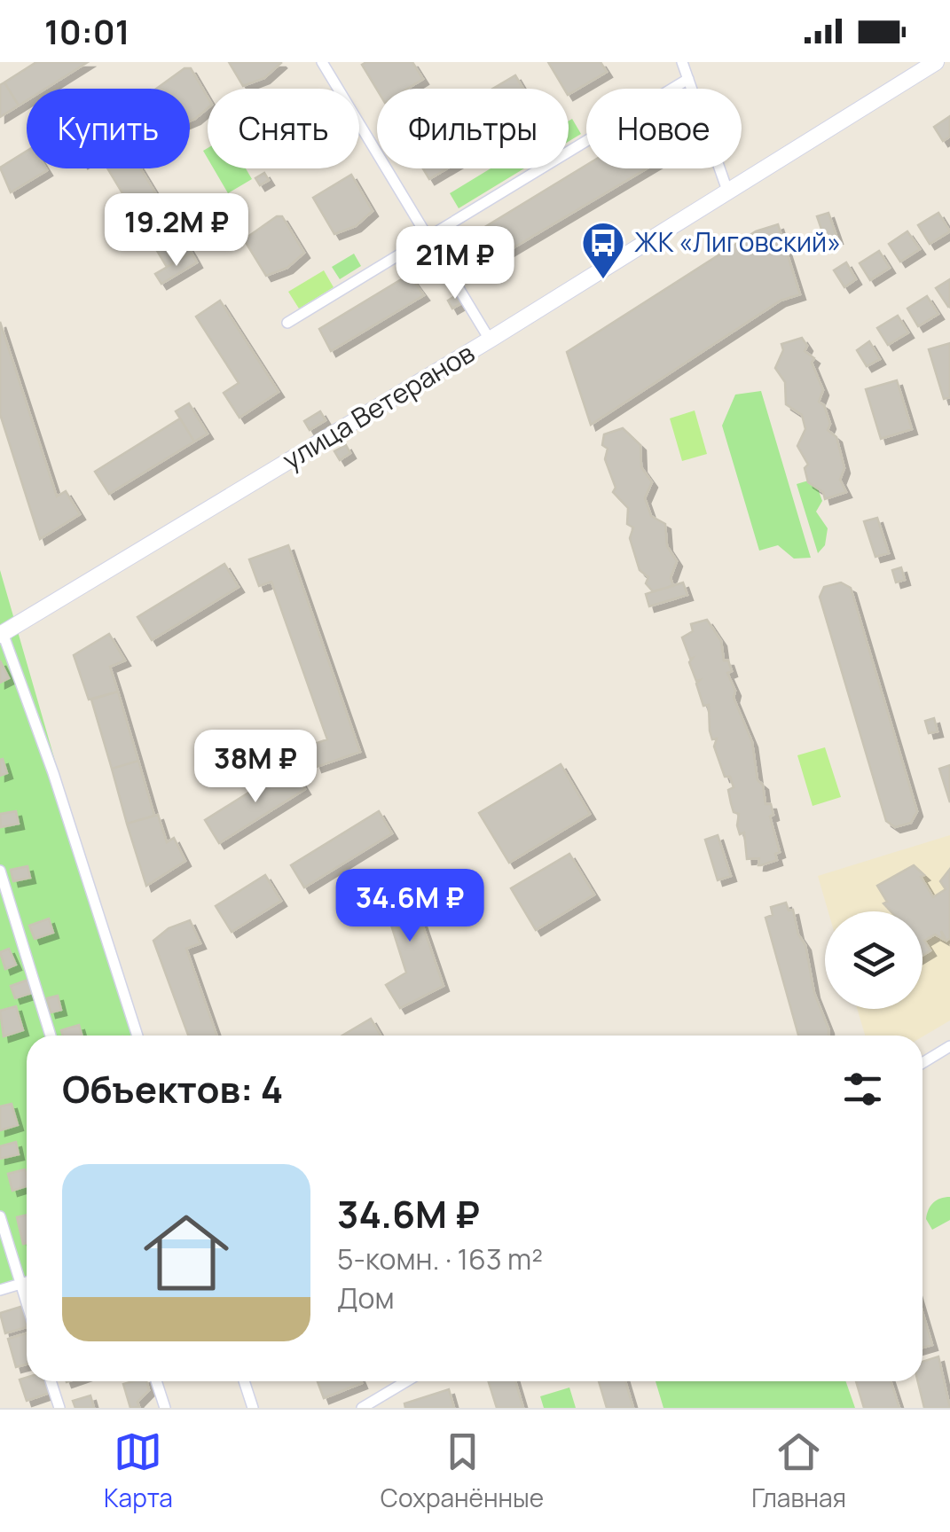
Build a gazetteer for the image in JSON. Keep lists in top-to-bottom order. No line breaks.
{"streets":{"street":["улица Ветеранов"]},"places":{"bus stop":["ЖК «Лиговский»"]},"page":{"status":"10:01","chip":["Купить","Снять","Фильтры","Новое"],"price":["19.2M ₽","21M ₽","38M ₽","34.6M ₽"],"heading":"Объектов: 4","list":[{"name":"34.6M ₽","note":"5-комн. · 163 m² · Дом"}],"tabs":["Карта","Сохранённые","Главная"]}}
